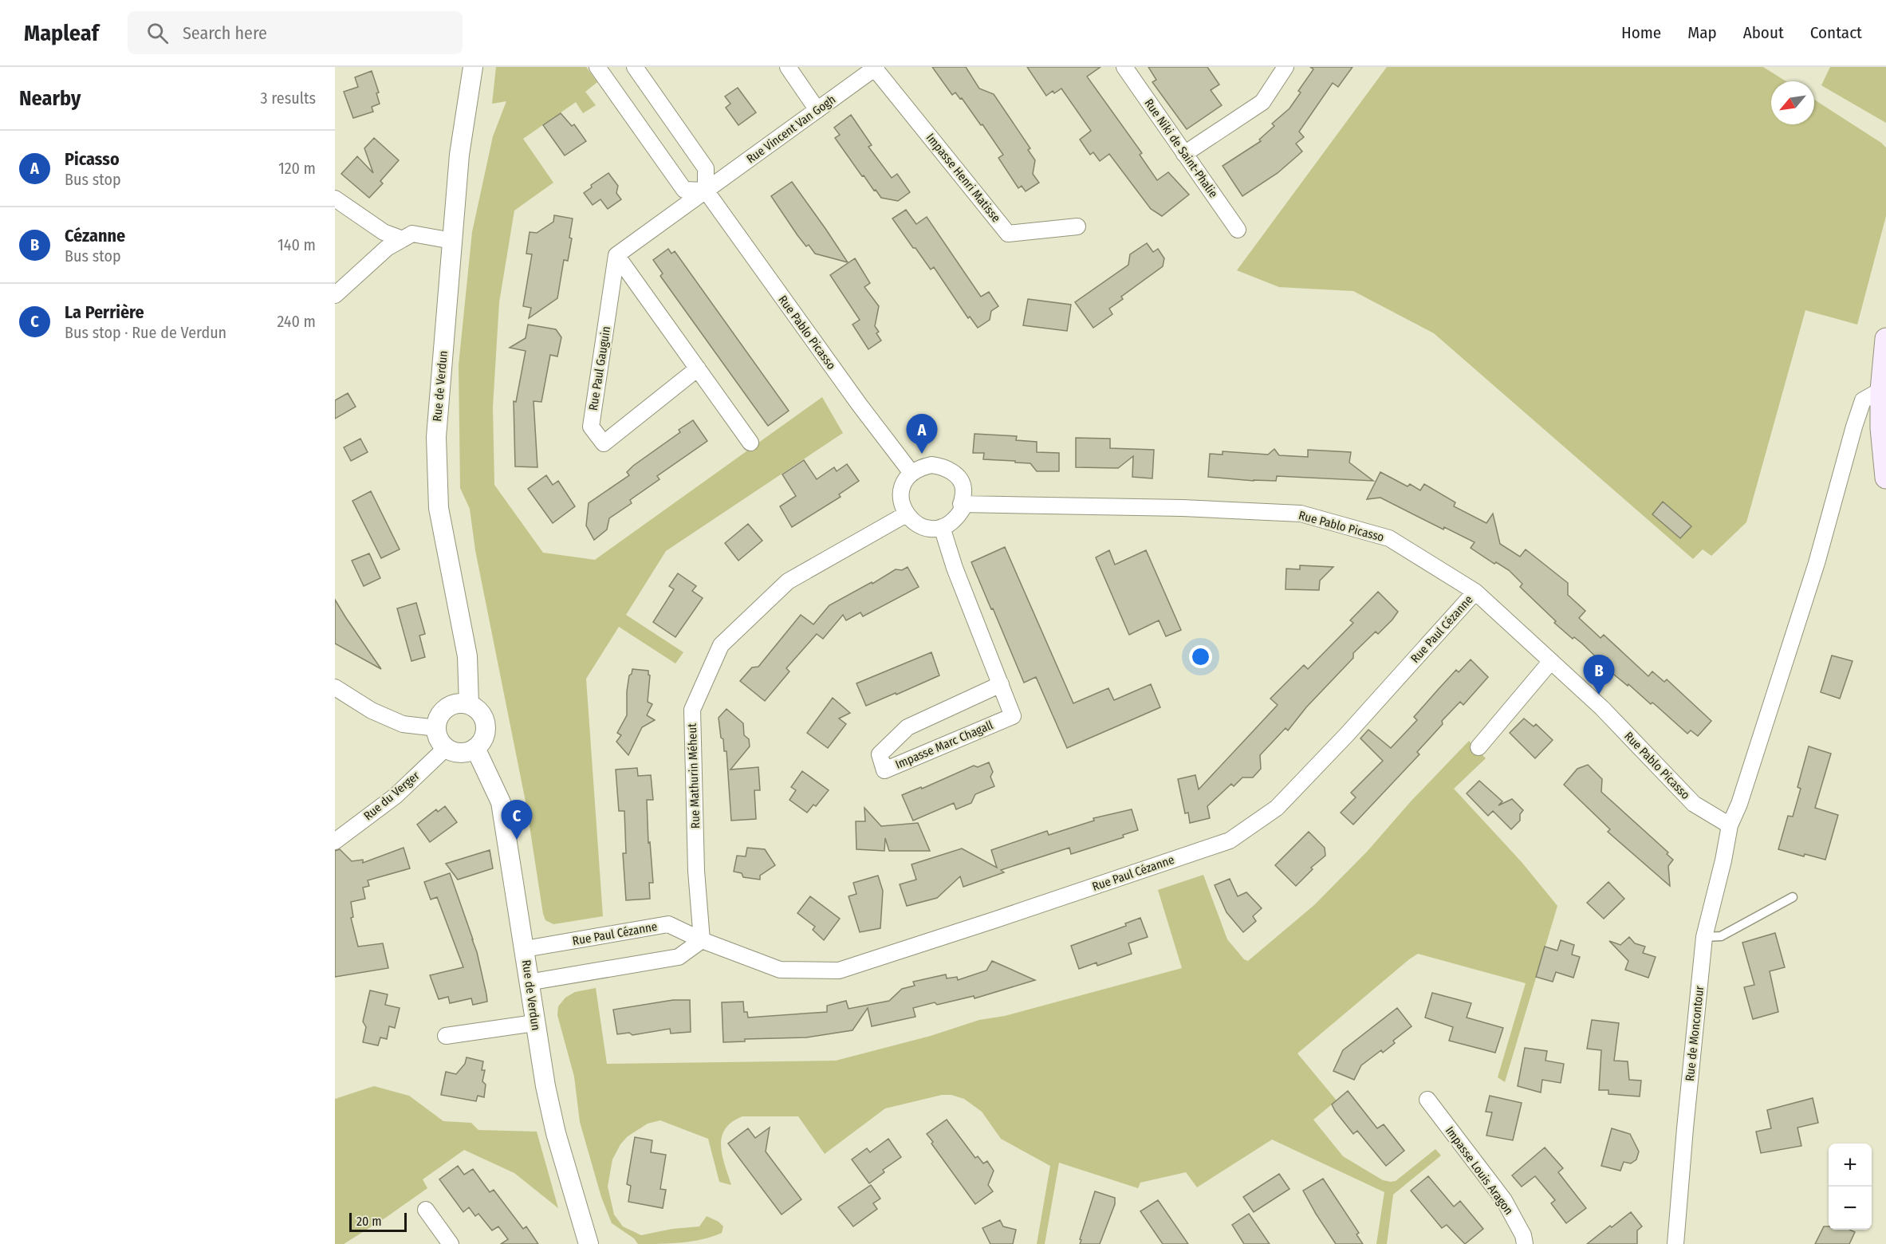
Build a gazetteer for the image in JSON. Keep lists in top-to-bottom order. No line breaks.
{"streets":{"street":["Rue Vincent Van Gogh","Rue Niki de Saint-Phalie","Impasse Henri Matisse","Rue Pablo Picasso","Rue Paul Gauguin","Rue de Verdun","Rue Paul Cézanne","Impasse Marc Chagall","Rue Mathurin Méheut","Rue du Verger","Rue de Moncontour","Impasse Louis Aragon"]},"crossings":[["Rue Vincent Van Gogh","Impasse Henri Matisse"],["Rue Vincent Van Gogh","Rue Pablo Picasso"],["Rue Pablo Picasso","Rue Paul Cézanne"],["Rue Pablo Picasso","Impasse Marc Chagall"],["Rue Pablo Picasso","Rue Mathurin Méheut"],["Rue Pablo Picasso","Rue de Moncontour"],["Rue de Verdun","Rue Paul Cézanne"],["Rue de Verdun","Rue du Verger"],["Rue Paul Cézanne","Rue Mathurin Méheut"],["Impasse Marc Chagall","Rue Mathurin Méheut"]],"scale_bar":"20 m","north":"bottom left","page":{"header":"Mapleaf","search":"Search here","nav":["Home","Map","About","Contact"],"heading":["Nearby","3 results"],"list":[{"mark":"A","name":"Picasso","note":"Bus stop","value":"120 m"},{"mark":"B","name":"Cézanne","note":"Bus stop","value":"140 m"},{"mark":"C","name":"La Perrière","note":"Bus stop · Rue de Verdun","value":"240 m"}],"pins":["A","B","C"],"map_buttons":["+","−"],"scale":"20 m"}}
